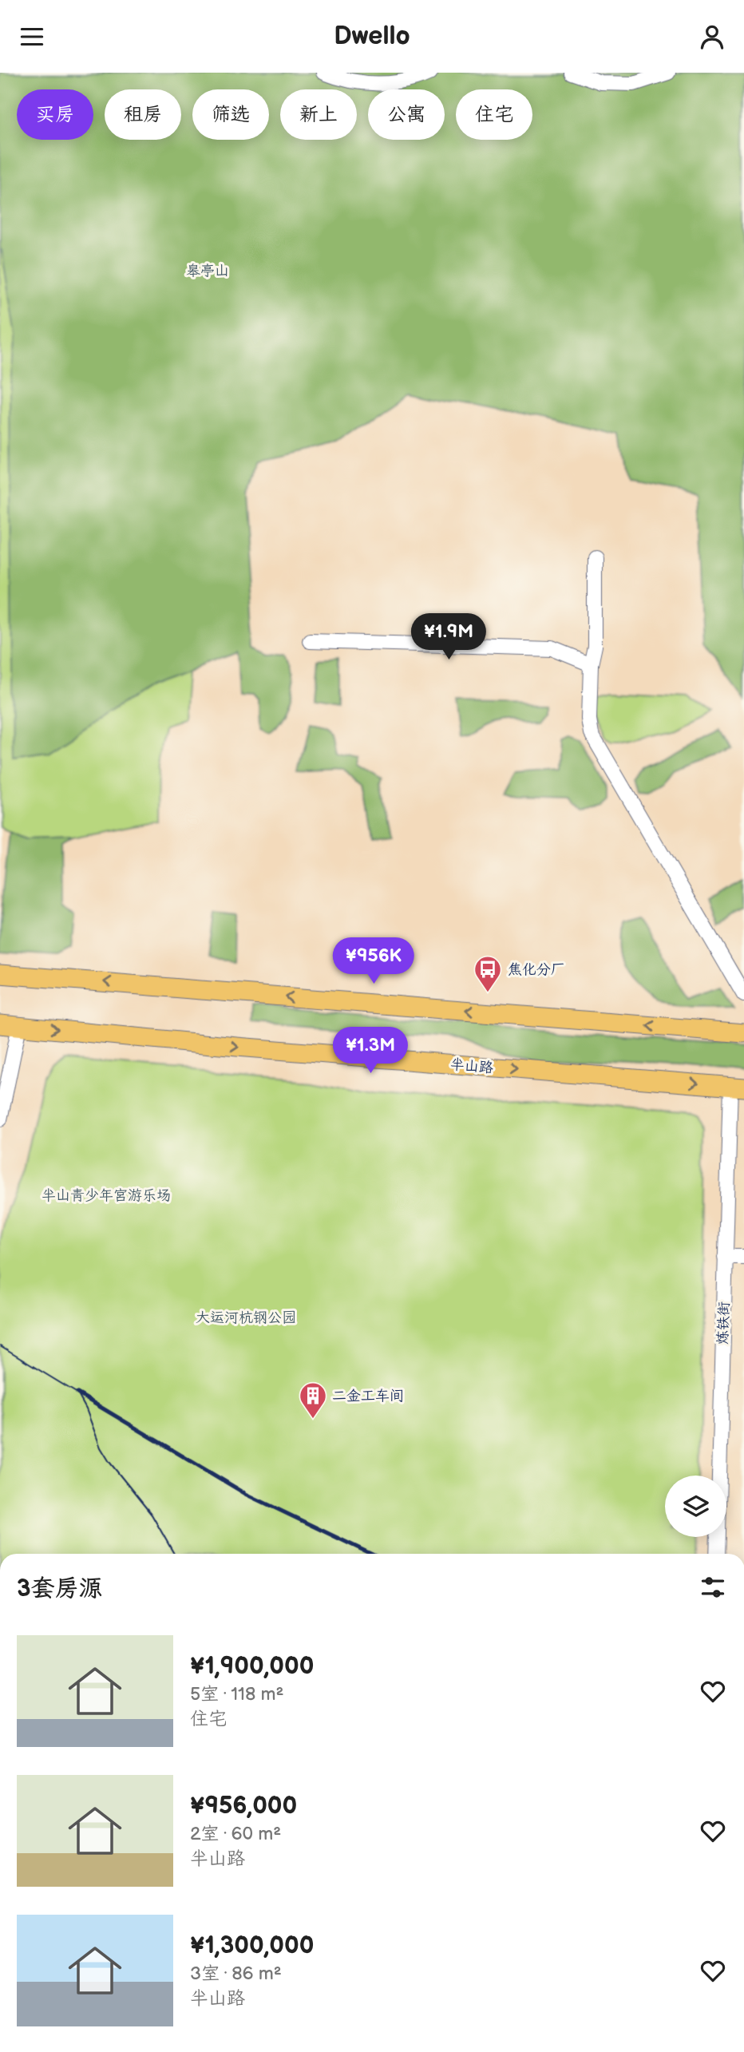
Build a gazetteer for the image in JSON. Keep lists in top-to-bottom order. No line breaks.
{"streets":{"main road":["半山路"],"street":["炼铁街"]},"crossings":[["半山路","炼铁街"]],"parks":["皋亭山","半山青少年宫游乐场","大运河杭钢公园"],"places":{"bus stop":["焦化分厂"],"building":["二金工车间"]},"page":{"header":"Dwello","chip":["买房","租房","筛选","新上","公寓","住宅"],"price":["¥1.9M","¥956K","¥1.3M"],"heading":"3套房源","list":[{"name":"¥1,900,000","note":"5室 · 118 m² · 住宅"},{"name":"¥956,000","note":"2室 · 60 m² · 半山路"},{"name":"¥1,300,000","note":"3室 · 86 m² · 半山路"}]}}
